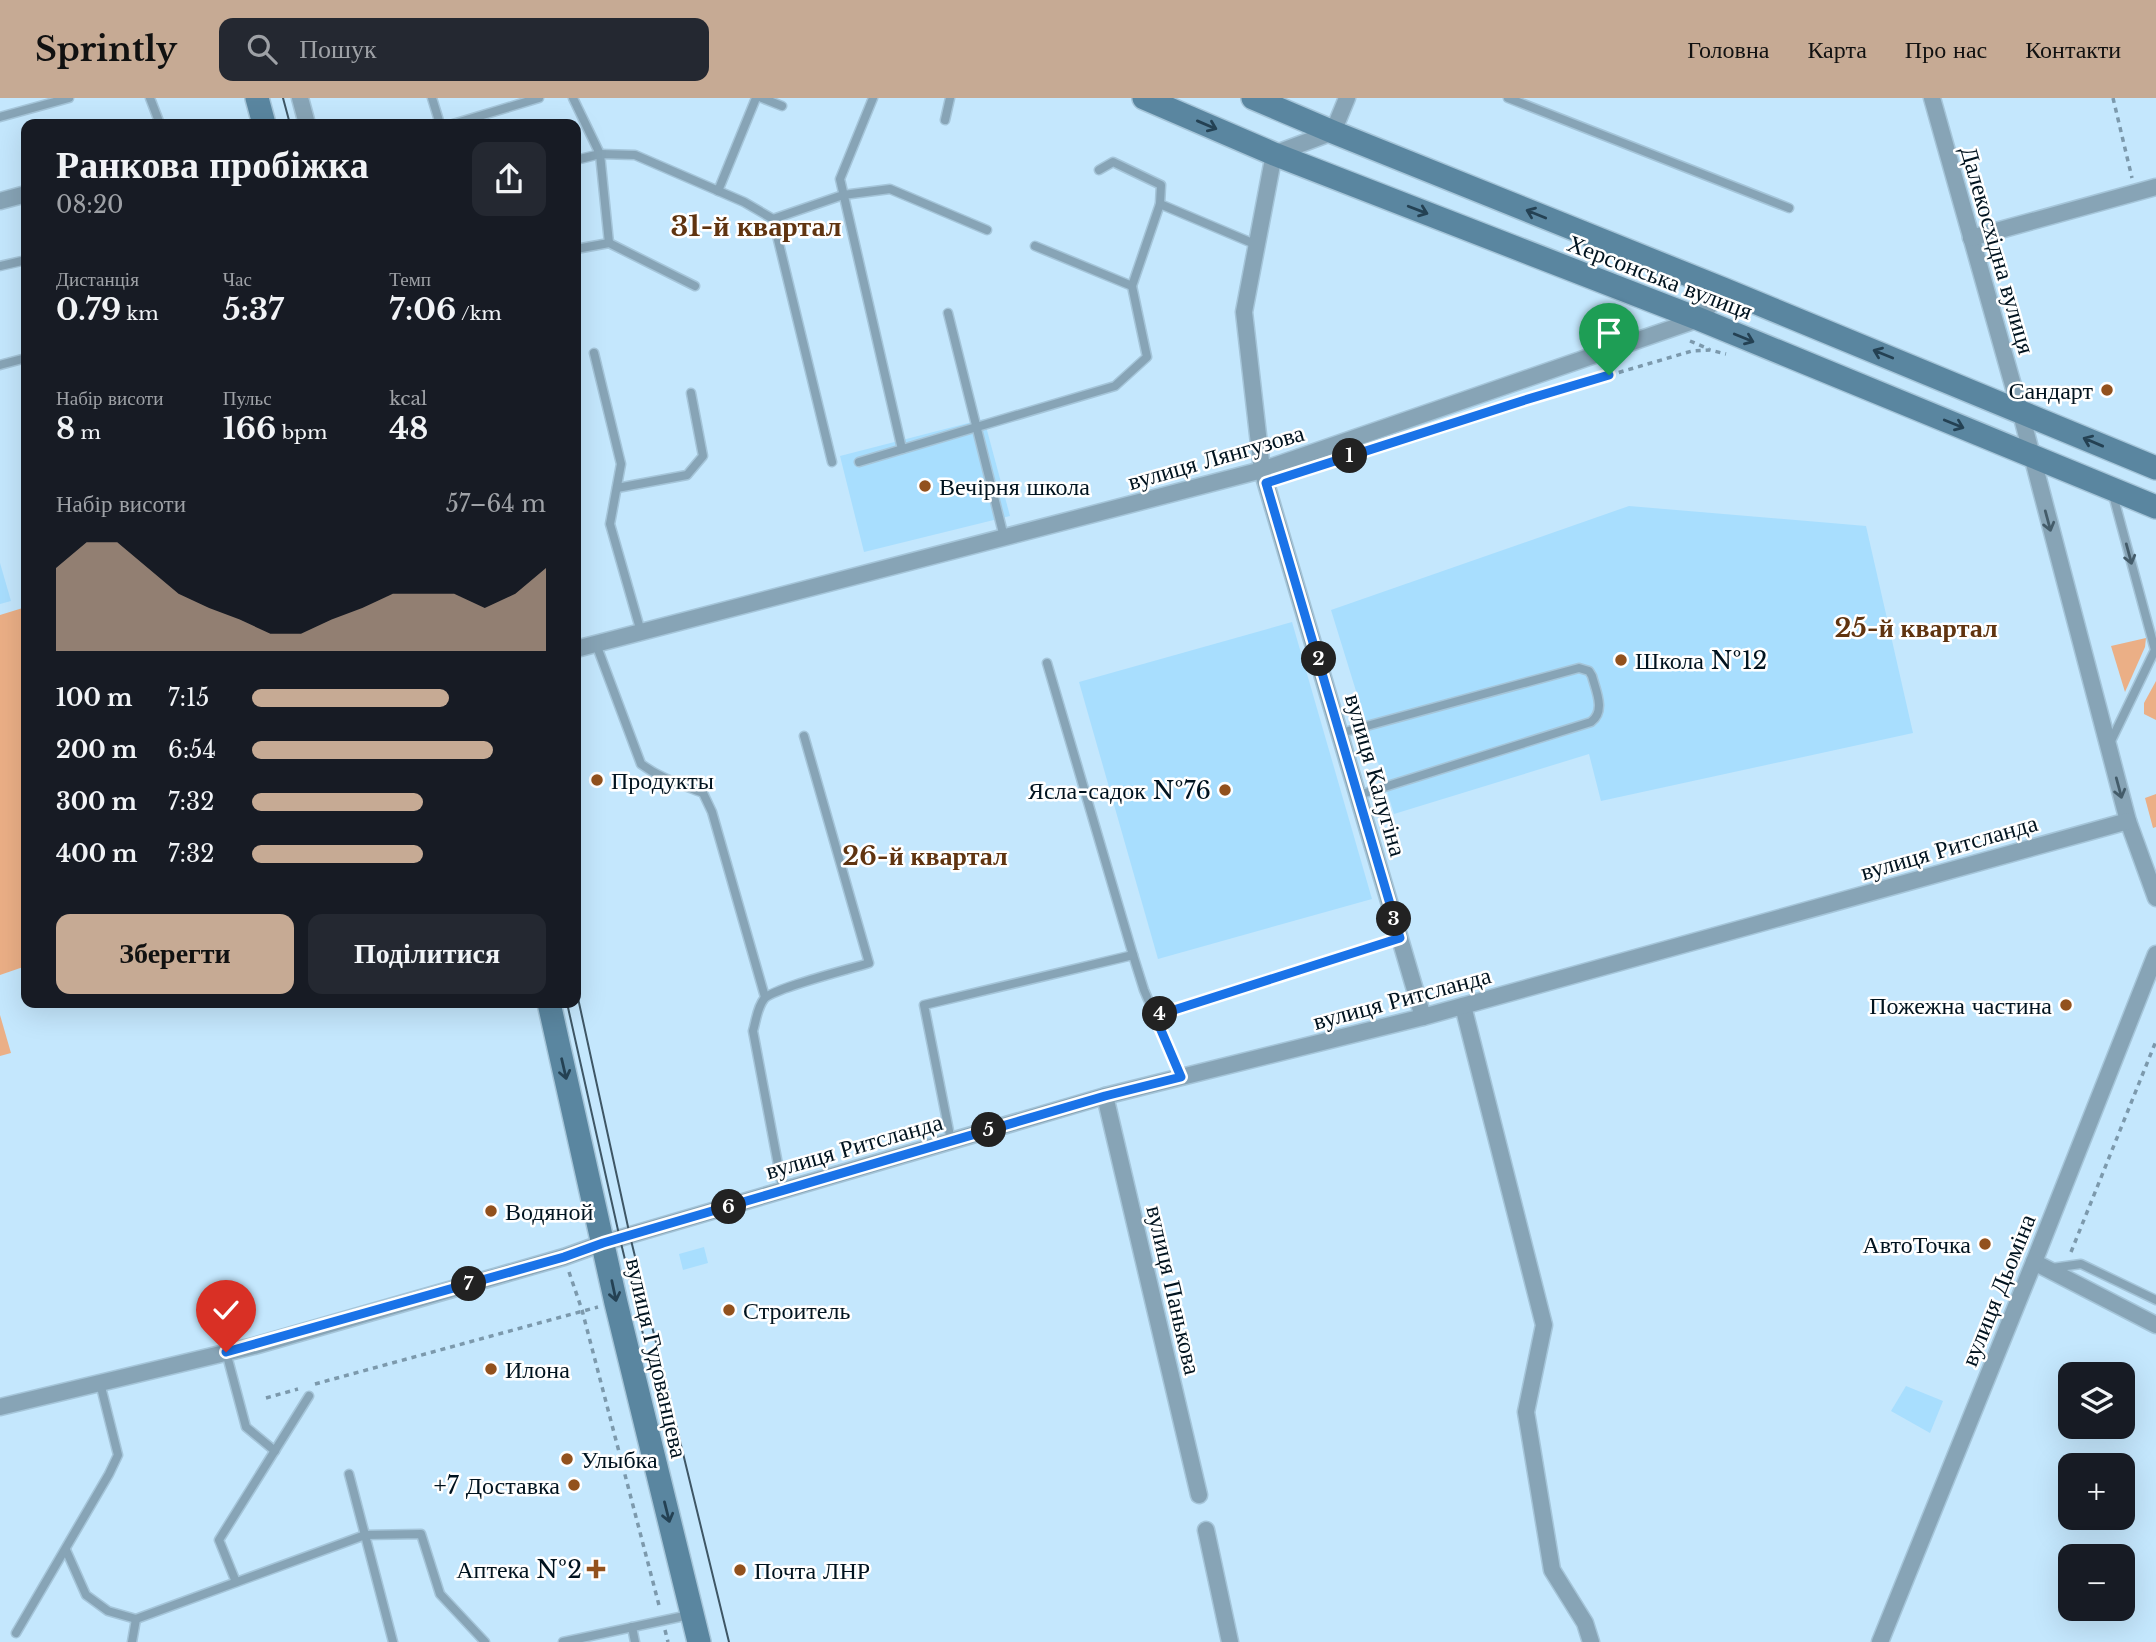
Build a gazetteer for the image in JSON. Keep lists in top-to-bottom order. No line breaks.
{"streets":{"street":["Далекосхідна вулиця","Херсонська вулиця","вулиця Лянгузова","вулиця Калугіна","вулиця Ритсланда","вулиця Панькова","вулиця Дьоміна","вулиця Гудованцева"]},"crossings":[["Далекосхідна вулиця","Херсонська вулиця"],["Далекосхідна вулиця","вулиця Ритсланда"],["Херсонська вулиця","вулиця Лянгузова"],["Херсонська вулиця","вулиця Калугіна"],["вулиця Лянгузова","вулиця Калугіна"],["вулиця Калугіна","вулиця Ритсланда"],["вулиця Ритсланда","вулиця Панькова"],["вулиця Ритсланда","вулиця Гудованцева"]],"one_way":["Далекосхідна вулиця","вулиця Гудованцева"],"districts":["31-й квартал","25-й квартал","26-й квартал"],"places":{"other":["Сандарт","Вечірня школа","Школа №12","Продукты","Ясла-садок №76","Пожежна частина","Водяной","АвтоТочка","Строитель","Илона","Улыбка","+7 Доставка","Почта ЛНР"],"health":["Аптека №2"]},"page":{"header":"Sprintly","search":"Пошук","nav":["Головна","Карта","Про нас","Контакти"],"heading":["Ранкова пробіжка","08:20"],"stats":[["Дистанція","0.79 km"],["Час","5:37"],["Темп","7:06 /km"],["Набір висоти","8 m"],["Пульс","166 bpm"],["kcal","48"]],"pins":["1","2","3","4","5","6","7"],"chart":["Набір висоти","57–64 m"],"list":[{"name":"100 m","note":"7:15"},{"name":"200 m","note":"6:54"},{"name":"300 m","note":"7:32"},{"name":"400 m","note":"7:32"}],"buttons":["Зберегти","Поділитися"],"map_buttons":["+","−"]}}
